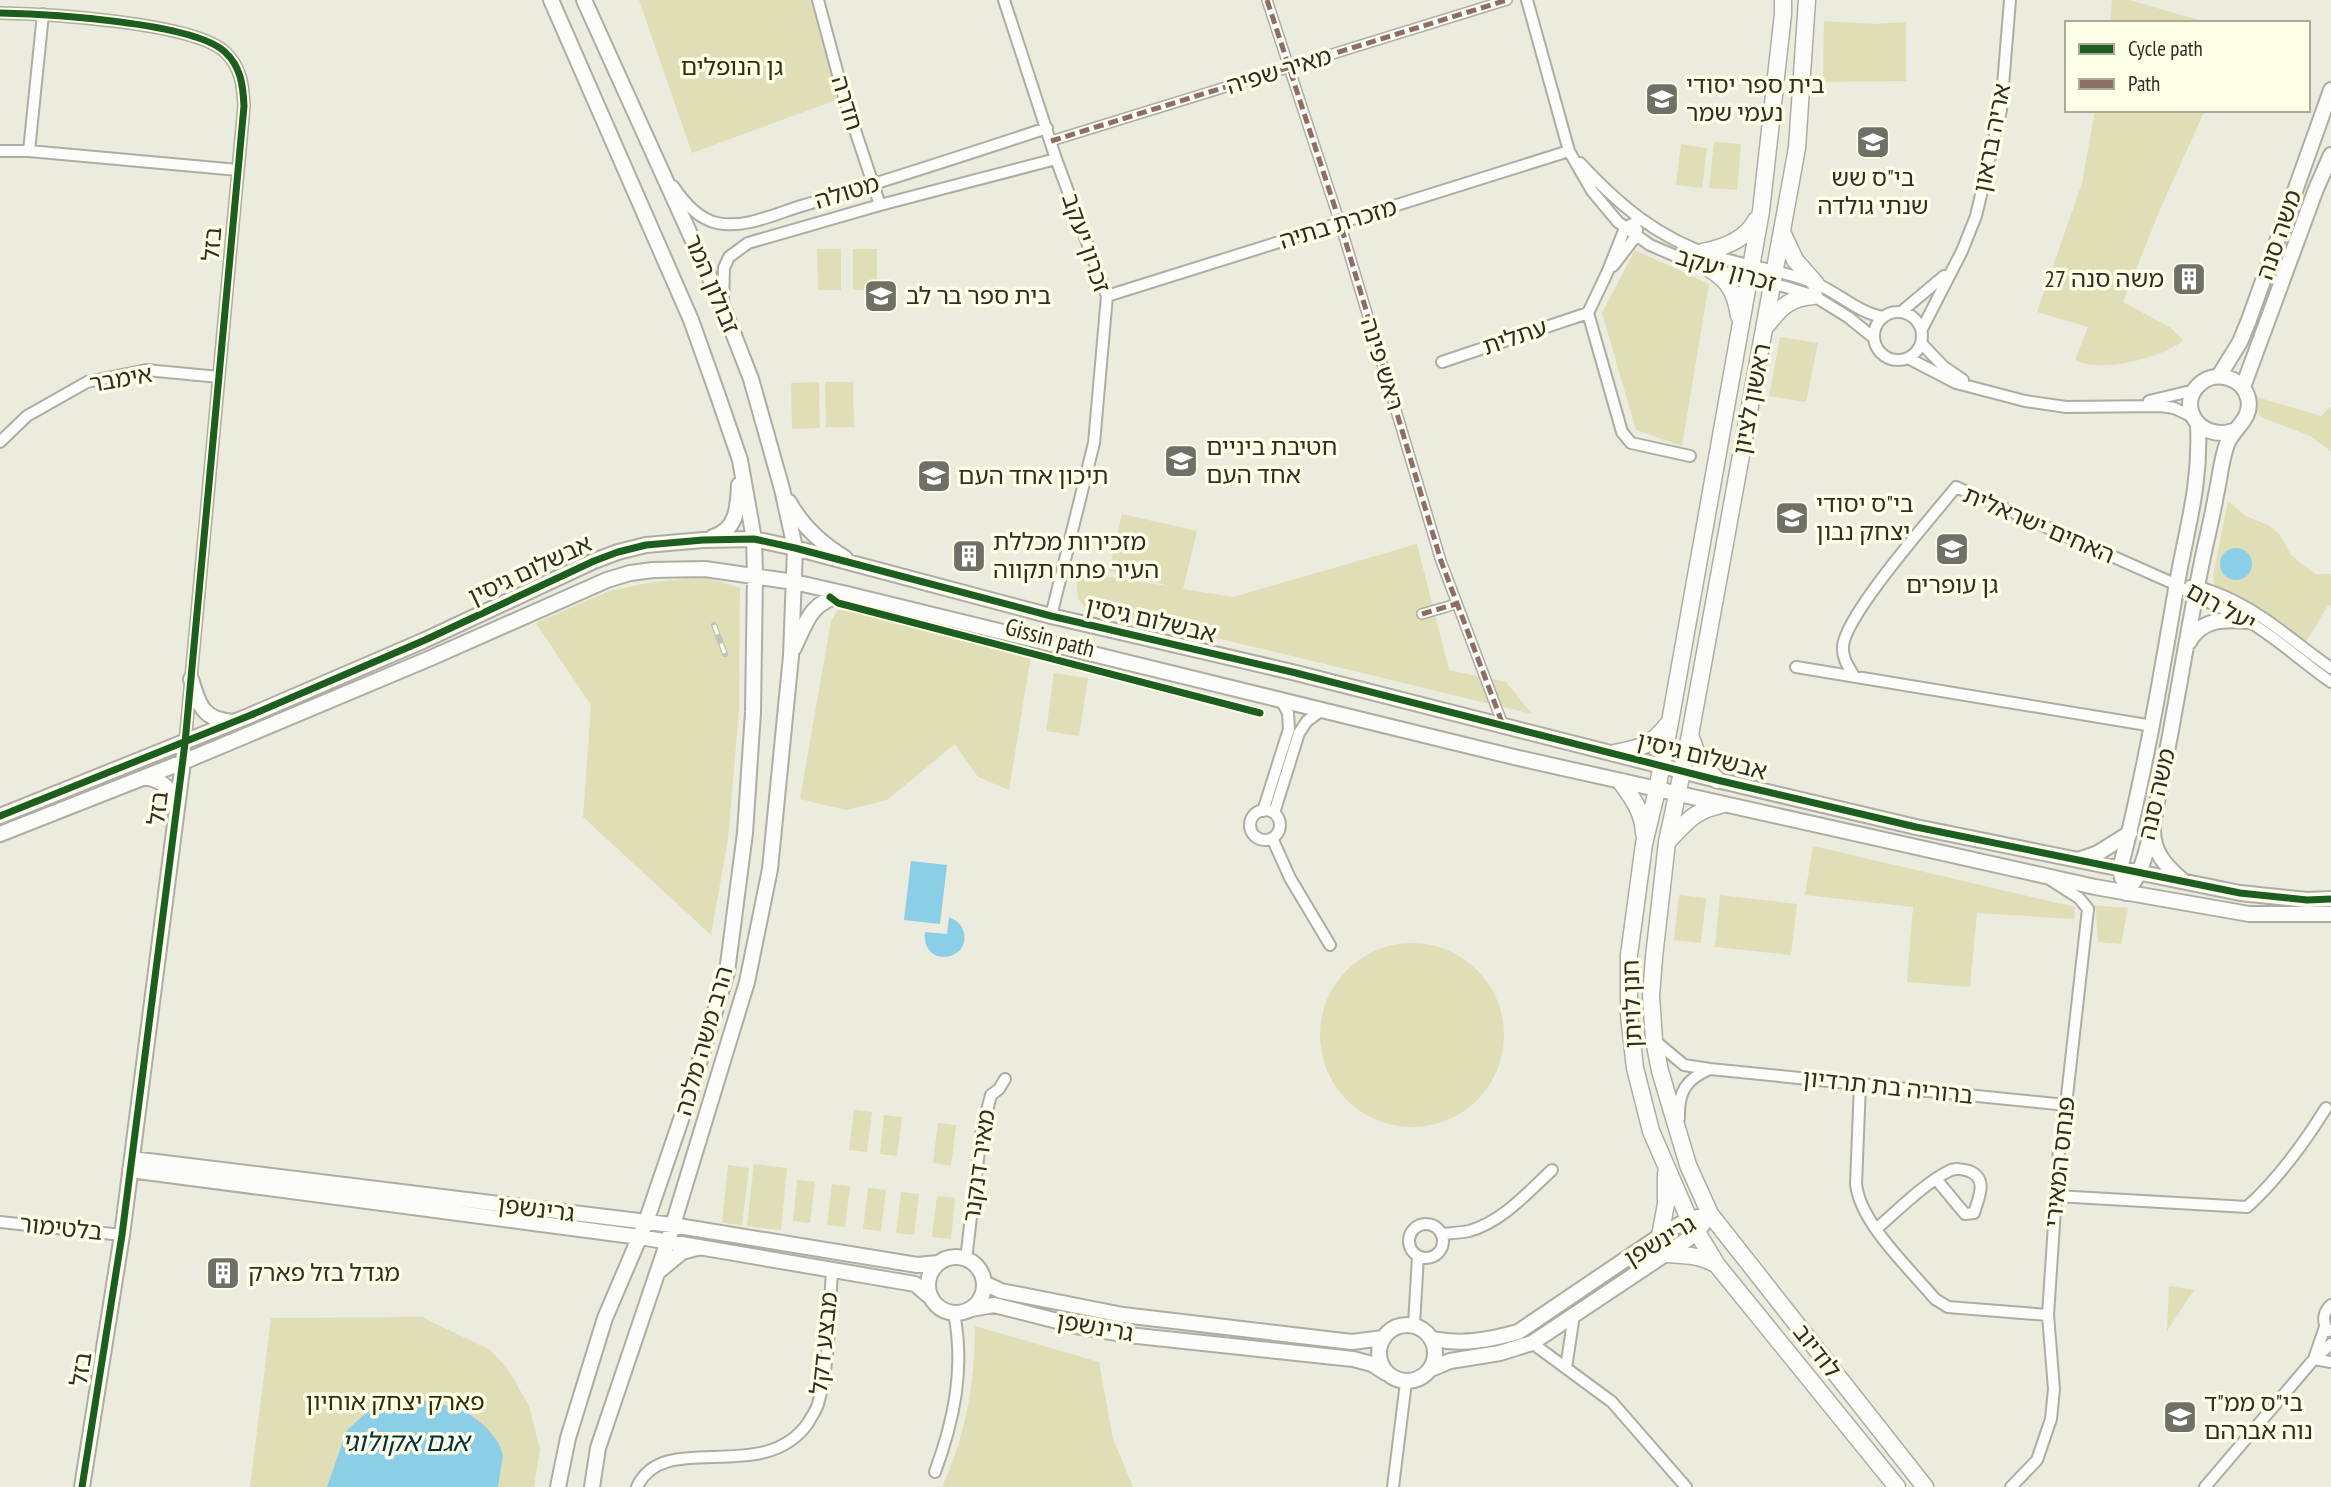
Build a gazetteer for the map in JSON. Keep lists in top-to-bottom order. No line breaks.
{"streets":{"main road":["ראשון לציון","חנן לויתן","לודיוב"],"street":["מאיר שפיה","חדרה","אריה בראון","מטולה","מזכרת בתיה","משה סנה","זכרון יעקב","בזל","זבולון המר","עתלית","ראש פינה","אימבר","האחים ישראלית","אבשלום גיסין","יעל רום","הרב משה מלכה","ברוריה בת תרדיון","פנחס המאירי","מאיר דנקנר","גרינשפן","בלטימור","מבצע דקל"],"cycle path":["Gissin path"]},"crossings":[["מאיר שפיה","זכרון יעקב"],["מאיר שפיה","ראש פינה"],["חדרה","מטולה"],["אריה בראון","זכרון יעקב"],["מטולה","זכרון יעקב"],["מטולה","זבולון המר"],["מזכרת בתיה","זכרון יעקב"],["מזכרת בתיה","ראש פינה"],["משה סנה","האחים ישראלית"],["משה סנה","אבשלום גיסין"],["משה סנה","יעל רום"],["זכרון יעקב","ראשון לציון"],["זכרון יעקב","אבשלום גיסין"],["בזל","אימבר"],["בזל","אבשלום גיסין"],["בזל","גרינשפן"],["בזל","בלטימור"],["זבולון המר","אבשלום גיסין"],["זבולון המר","הרב משה מלכה"],["ראש פינה","אבשלום גיסין"],["ראשון לציון","אבשלום גיסין"],["ראשון לציון","חנן לויתן"],["האחים ישראלית","יעל רום"],["אבשלום גיסין","חנן לויתן"],["אבשלום גיסין","הרב משה מלכה"],["אבשלום גיסין","פנחס המאירי"],["חנן לויתן","ברוריה בת תרדיון"],["חנן לויתן","גרינשפן"],["חנן לויתן","לודיוב"],["הרב משה מלכה","גרינשפן"],["ברוריה בת תרדיון","פנחס המאירי"],["מאיר דנקנר","גרינשפן"],["גרינשפן","לודיוב"]],"water":["אגם אקולוגי"],"parks":["גן הנופלים","פארק יצחק אוחיון"],"places":{"school or university":["בית ספר יסודי נעמי שמר","בי\"ס שש שנתי גולדה","בית ספר בר לב","חטיבת ביניים אחד העם","תיכון אחד העם","בי\"ס יסודי יצחק נבון","גן עופרים","בי\"ס ממ\"ד נוה אברהם"],"building":["משה סנה 27","מזכירות מכללת העיר פתח תקווה","מגדל בזל פארק"]},"legend":["Cycle path","Path"]}
